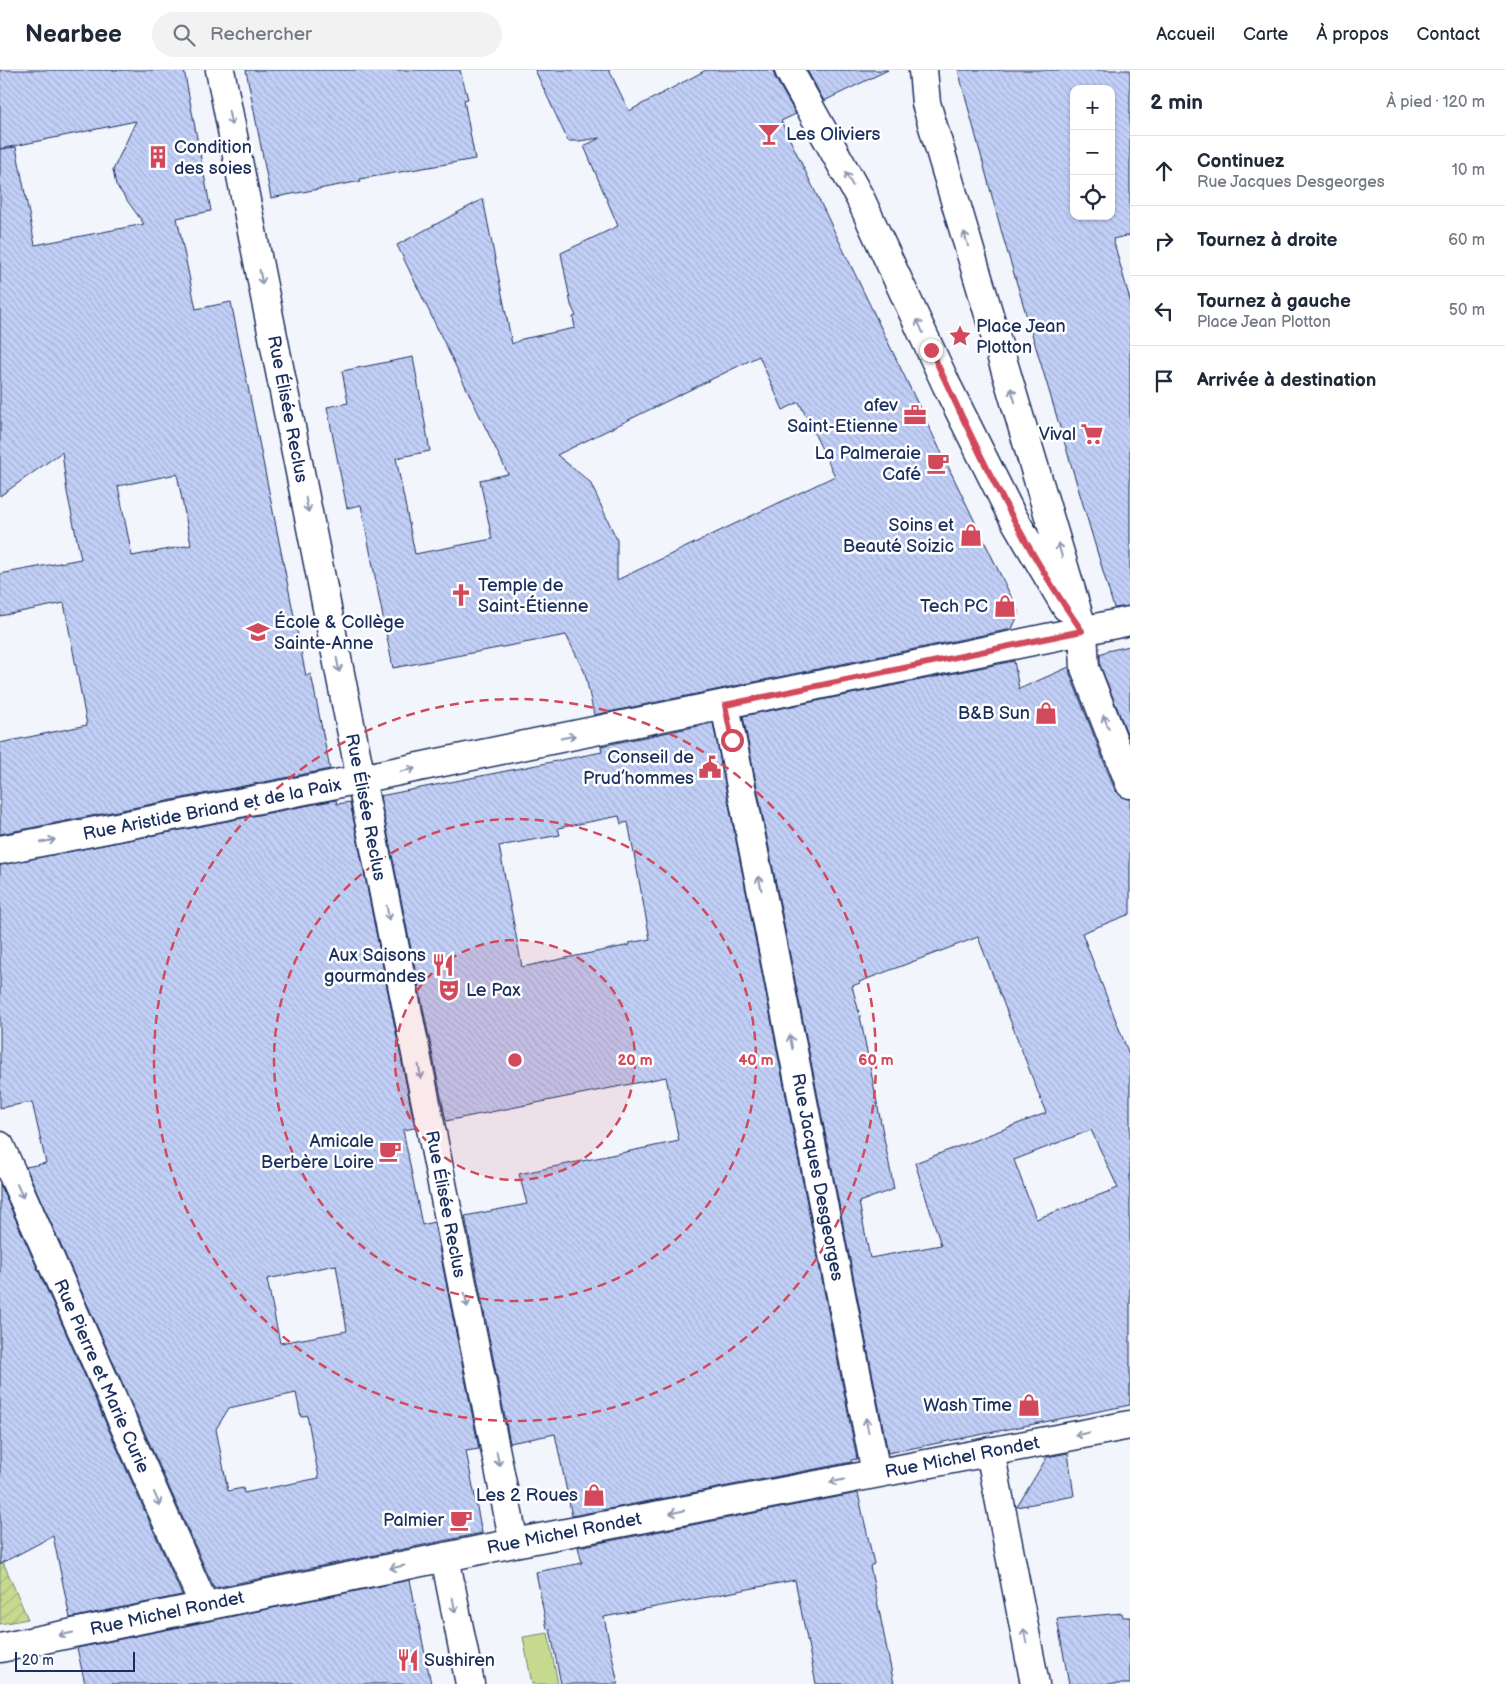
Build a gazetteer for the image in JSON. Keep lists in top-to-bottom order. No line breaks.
{"streets":{"street":["Rue Élisée Reclus","Rue Aristide Briand et de la Paix","Rue Jacques Desgeorges","Rue Pierre et Marie Curie","Rue Michel Rondet"]},"crossings":[["Rue Élisée Reclus","Rue Aristide Briand et de la Paix"],["Rue Élisée Reclus","Rue Michel Rondet"],["Rue Aristide Briand et de la Paix","Rue Jacques Desgeorges"],["Rue Jacques Desgeorges","Rue Michel Rondet"],["Rue Pierre et Marie Curie","Rue Michel Rondet"]],"one_way":["Rue Élisée Reclus","Rue Aristide Briand et de la Paix","Rue Jacques Desgeorges","Rue Pierre et Marie Curie","Rue Michel Rondet"],"places":{"bar":["Les Oliviers"],"building":["Condition des soies"],"place":["Place Jean Plotton"],"office":["afev Saint-Etienne"],"supermarket":["Vival"],"cafe":["La Palmeraie Café","Amicale Berbère Loire","Palmier"],"shop":["Soins et Beauté Soizic","Tech PC","B&B Sun","Wash Time","Les 2 Roues"],"church":["Temple de Saint-Étienne"],"school or university":["École & Collège Sainte-Anne"],"public building":["Conseil de Prud’hommes"],"restaurant":["Aux Saisons gourmandes","Sushiren"],"theatre":["Le Pax"]},"scale_bar":"20 m","page":{"header":"Nearbee","search":"Rechercher","nav":["Accueil","Carte","À propos","Contact"],"heading":["2 min","À pied · 120 m"],"map_buttons":["+","−"],"list":[["Continuez","Rue Jacques Desgeorges","10 m"],["Tournez à droite","60 m"],["Tournez à gauche","Place Jean Plotton","50 m"],"Arrivée à destination"],"scale":"20 m"},"rings":["20 m","40 m","60 m"]}
